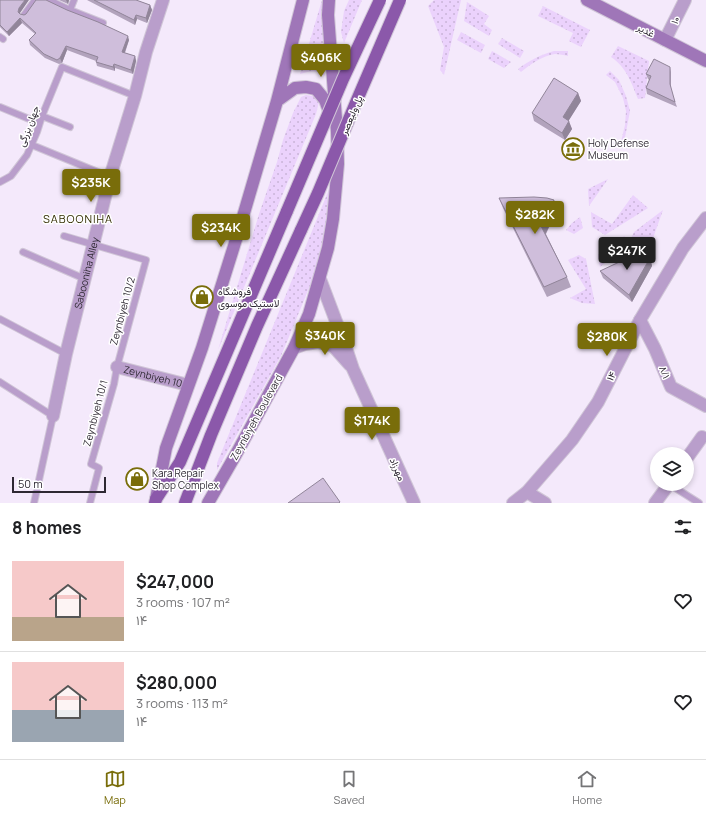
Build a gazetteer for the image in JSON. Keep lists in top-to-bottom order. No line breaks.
{"streets":{"main road":["غدیر","پل ولیعصر","Zeynbiyeh Boulevard"],"street":["۱۰","Sabooniha Alley","۸/۱","Zeynbiyeh 10","۱۴","مهرزاد"],"lane":["جهان بزرگی","Zeynbiyeh 10/2","Zeynbiyeh 10/1"]},"crossings":[["۱۰","غدیر"],["جهان بزرگی","Sabooniha Alley"],["Sabooniha Alley","Zeynbiyeh 10/2"],["Zeynbiyeh 10/2","Zeynbiyeh 10"],["Zeynbiyeh 10/2","Zeynbiyeh 10/1"],["۸/۱","۱۴"],["Zeynbiyeh 10","Zeynbiyeh 10/1"]],"districts":["SABOONIHA"],"places":{"museum":["Holy Defense Museum"],"shop":["فروشگاه لاستیک موسوی","Kara Repair Shop Complex"]},"scale_bar":"50 m","page":{"price":["$406K","$235K","$282K","$234K","$247K","$340K","$280K","$174K"],"scale":"50 m","heading":"8 homes","list":[{"name":"$247,000","note":"3 rooms · 107 m² · ۱۴"},{"name":"$280,000","note":"3 rooms · 113 m² · ۱۴"}],"tabs":["Map","Saved","Home"]}}
